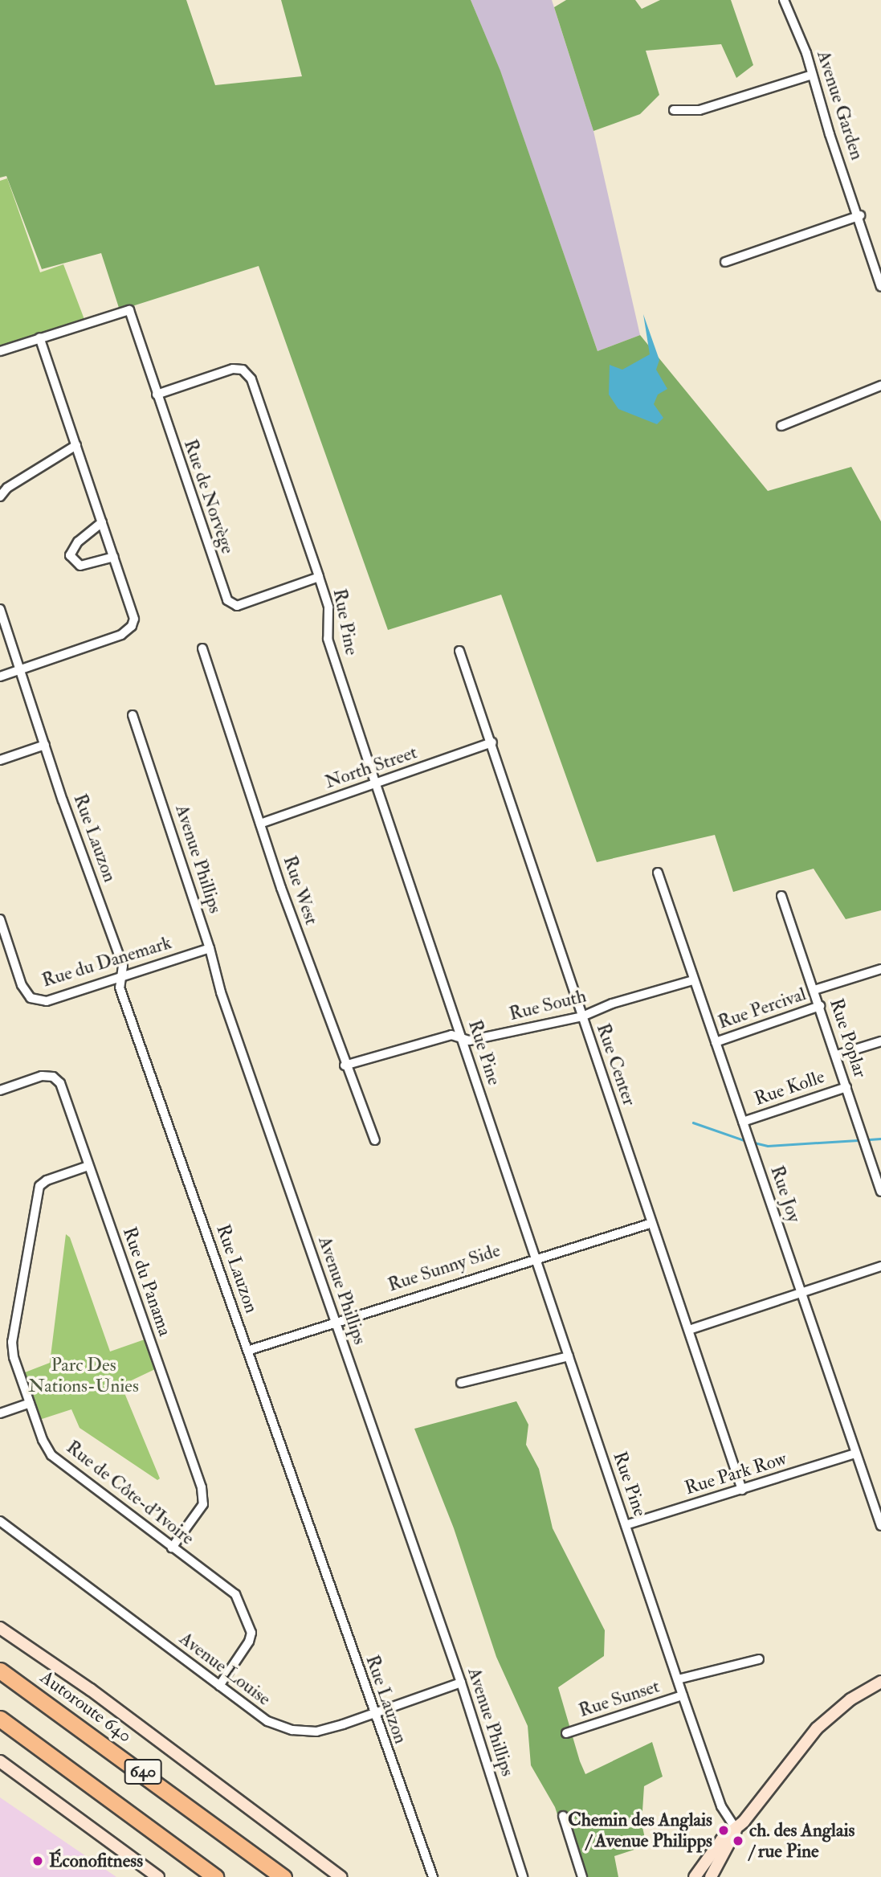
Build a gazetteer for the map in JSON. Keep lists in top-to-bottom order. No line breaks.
{"streets":{"highway":["Autoroute 640","640"],"street":["Avenue Garden","Rue de Norvège","Rue Pine","North Street","Rue Lauzon","Avenue Phillips","Rue West","Rue du Danemark","Rue South","Rue Percival","Rue Poplar","Rue Center","Rue Kolle","Rue Joy","Rue Sunny Side","Rue du Panama","Rue Park Row","Rue de Côte-d'Ivoire","Avenue Louise","Rue Sunset"]},"crossings":[["Rue de Norvège","Rue Pine"],["Rue Pine","North Street"],["Rue Pine","Rue South"],["Rue Pine","Rue Sunny Side"],["Rue Pine","Rue Park Row"],["Rue Pine","Rue Sunset"],["North Street","Rue West"],["North Street","Rue Center"],["Rue Lauzon","Rue du Danemark"],["Rue Lauzon","Rue Sunny Side"],["Rue Lauzon","Avenue Louise"],["Avenue Phillips","Rue du Danemark"],["Avenue Phillips","Rue Sunny Side"],["Avenue Phillips","Avenue Louise"],["Rue West","Rue South"],["Rue South","Rue Center"],["Rue South","Rue Joy"],["Rue Percival","Rue Poplar"],["Rue Percival","Rue Joy"],["Rue Poplar","Rue Kolle"],["Rue Center","Rue Sunny Side"],["Rue Center","Rue Park Row"],["Rue Kolle","Rue Joy"],["Rue Joy","Rue Park Row"],["Rue du Panama","Rue de Côte-d'Ivoire"],["Rue de Côte-d'Ivoire","Avenue Louise"]],"parks":["Parc Des Nations-Unies"],"places":["Chemin des Anglais / Avenue Philipps","ch. des Anglais / rue Pine","Éconofitness"]}
